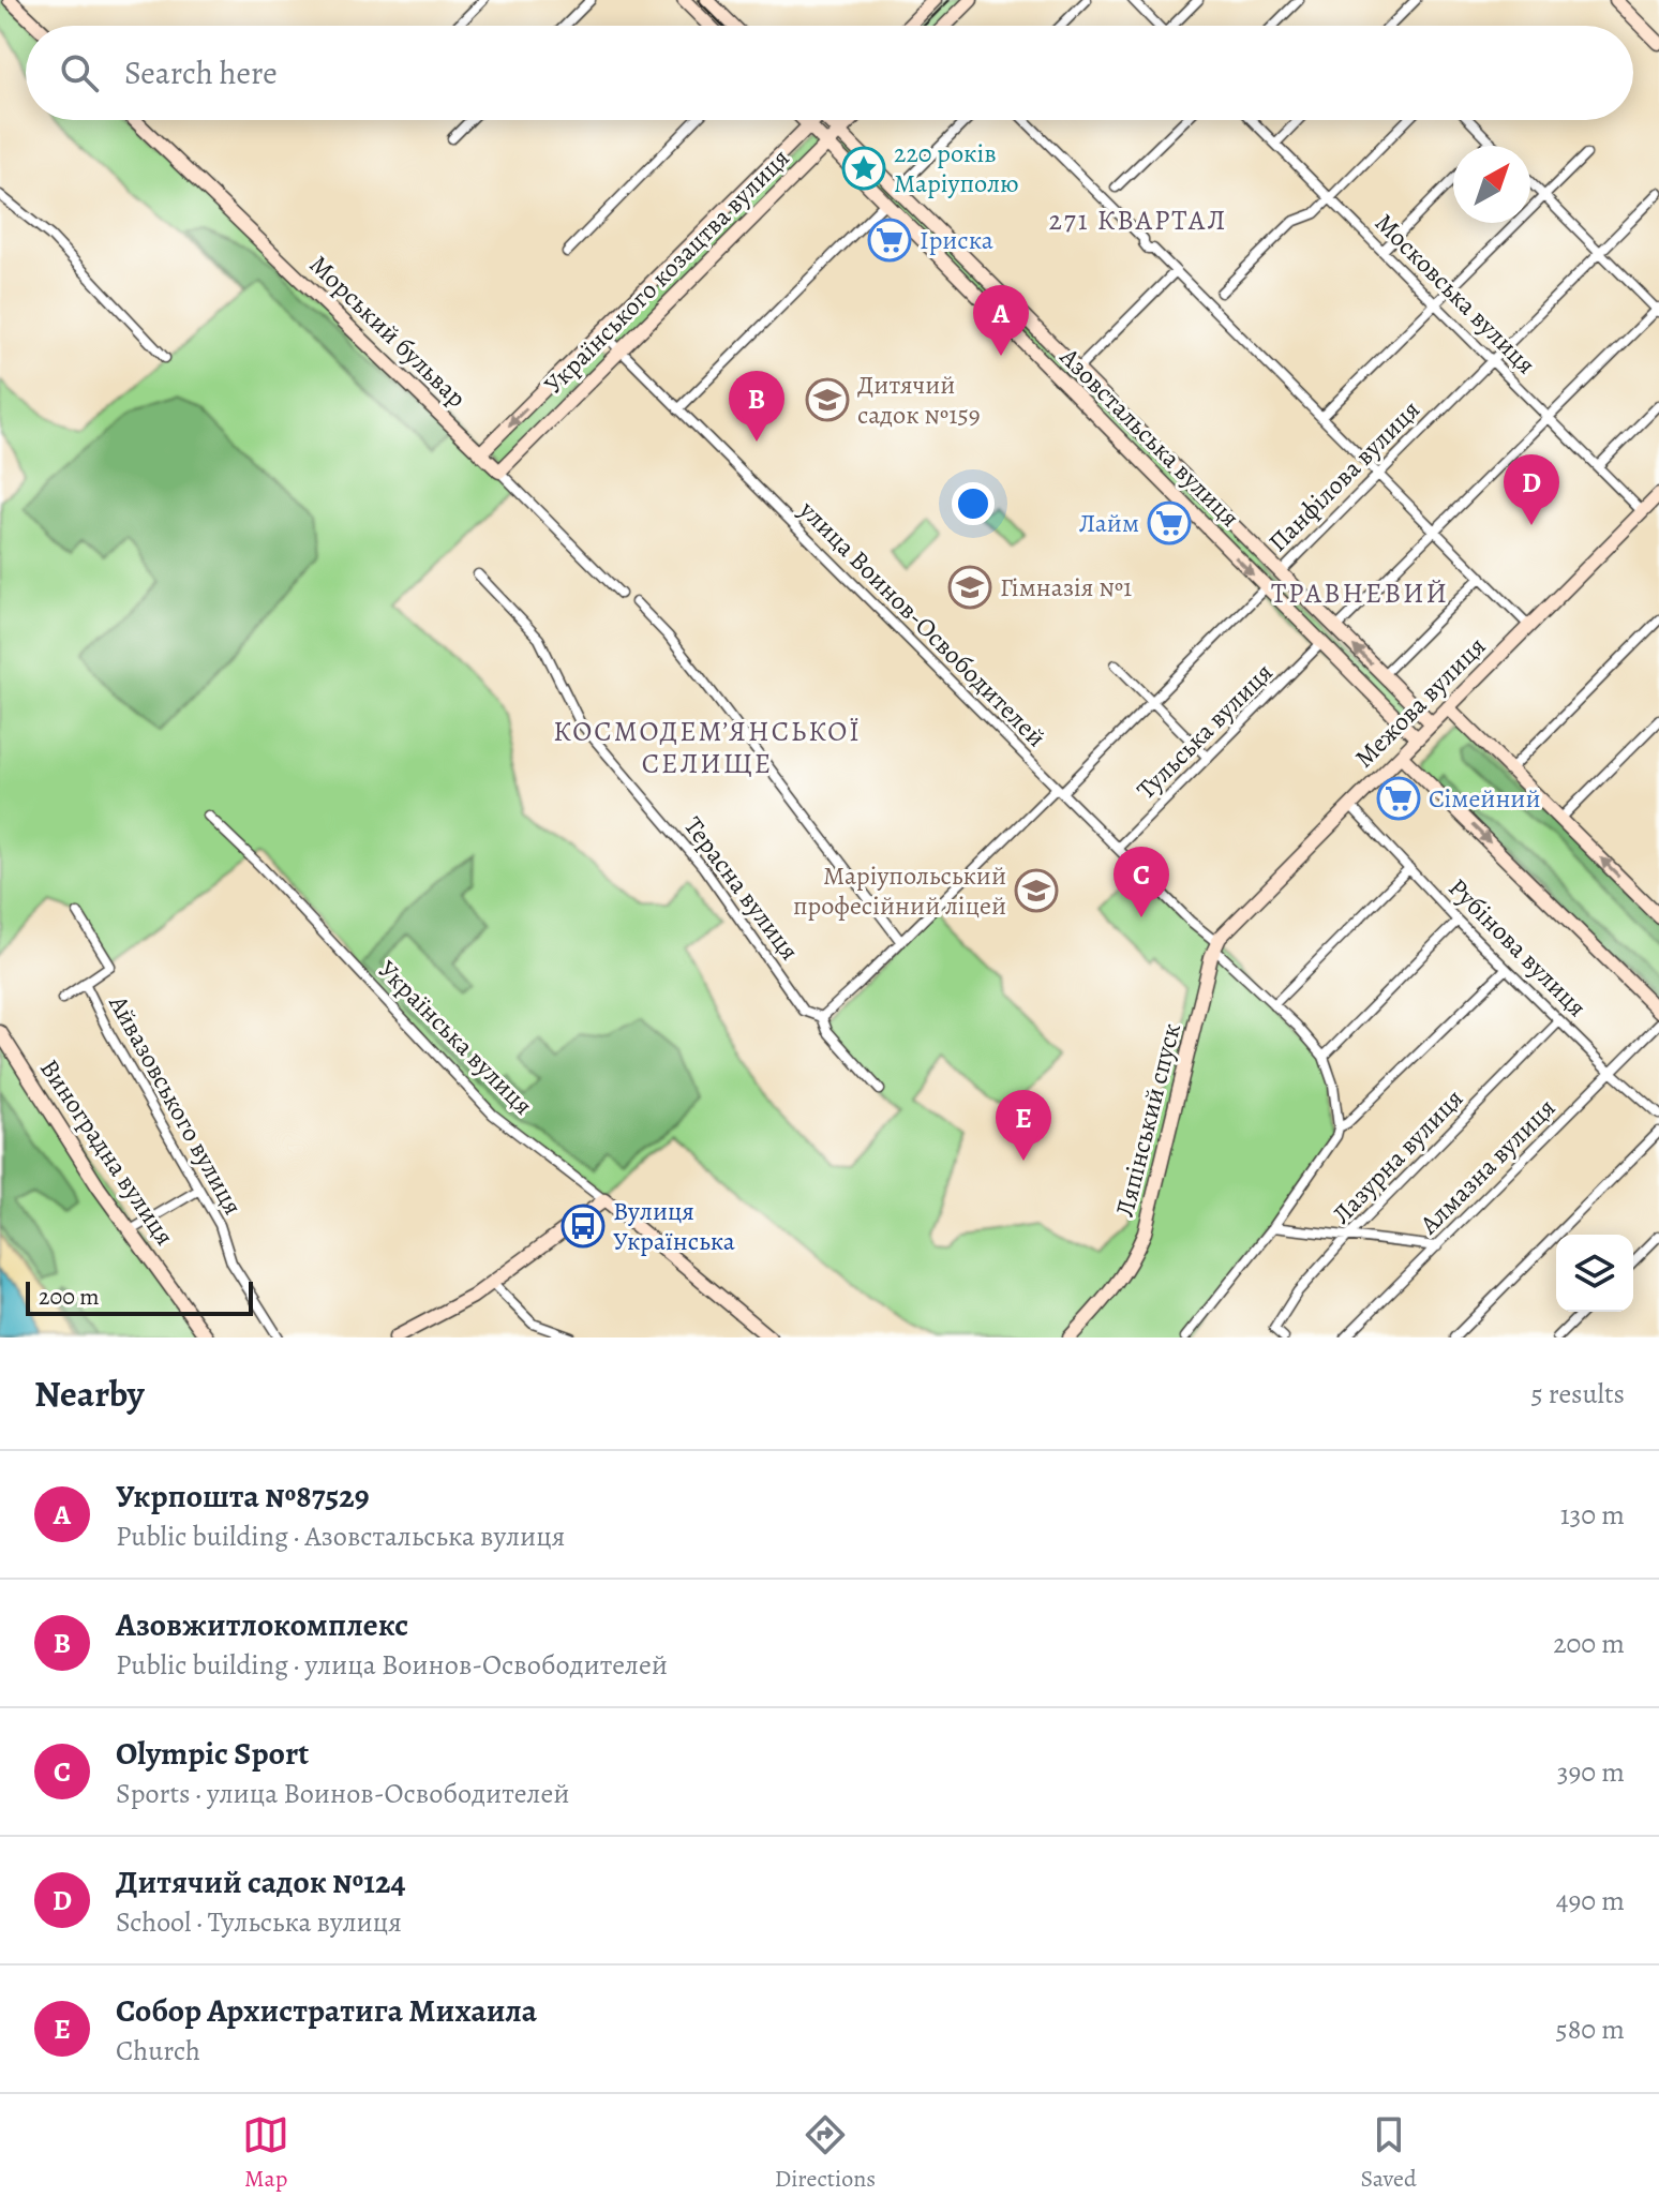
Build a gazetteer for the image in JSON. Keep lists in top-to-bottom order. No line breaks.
{"streets":{"street":["Українського козацтва вулиця","Московська вулиця","Морський бульвар","Азовстальська вулиця","Панфілова вулиця","улица Воинов-Освободителей","Межова вулиця","Тульська вулиця","Терасна вулиця","Рубінова вулиця","Українська вулиця","Айвазовського вулиця","Ляпінський спуск","Виноградна вулиця","Лазурна вулиця","Алмазна вулиця"]},"crossings":[["Українського козацтва вулиця","Морський бульвар"],["Українського козацтва вулиця","Азовстальська вулиця"],["Українського козацтва вулиця","улица Воинов-Освободителей"],["Московська вулиця","Панфілова вулиця"],["Московська вулиця","Межова вулиця"],["Азовстальська вулиця","Панфілова вулиця"],["Азовстальська вулиця","Межова вулиця"],["Азовстальська вулиця","Тульська вулиця"],["Панфілова вулиця","улица Воинов-Освободителей"],["улица Воинов-Освободителей","Межова вулиця"],["улица Воинов-Освободителей","Тульська вулиця"],["улица Воинов-Освободителей","Ляпінський спуск"],["Межова вулиця","Рубінова вулиця"],["Межова вулиця","Ляпінський спуск"],["Рубінова вулиця","Лазурна вулиця"],["Рубінова вулиця","Алмазна вулиця"]],"districts":["271 КВАРТАЛ","ТРАВНЕВИЙ","КОСМОДЕМ’ЯНСЬКОЇ СЕЛИЩЕ"],"places":{"place":["220 років Маріуполю"],"supermarket":["Іриска","Лайм","Сімейний"],"school or university":["Дитячий садок №159","Гімназія №1","Маріупольський професійний ліцей"],"bus stop":["Вулиця Українська"]},"scale_bar":"200 m","north":"top right","page":{"search":"Search here","pins":["A","B","D","C","E"],"scale":"200 m","heading":["Nearby","5 results"],"list":[{"mark":"A","name":"Укрпошта №87529","note":"Public building · Азовстальська вулиця","value":"130 m"},{"mark":"B","name":"Азовжитлокомплекс","note":"Public building · улица Воинов-Освободителей","value":"200 m"},{"mark":"C","name":"Olympic Sport","note":"Sports · улица Воинов-Освободителей","value":"390 m"},{"mark":"D","name":"Дитячий садок №124","note":"School · Тульська вулиця","value":"490 m"},{"mark":"E","name":"Собор Архистратига Михаила","note":"Church","value":"580 m"}],"nav":["Map","Directions","Saved"]}}
